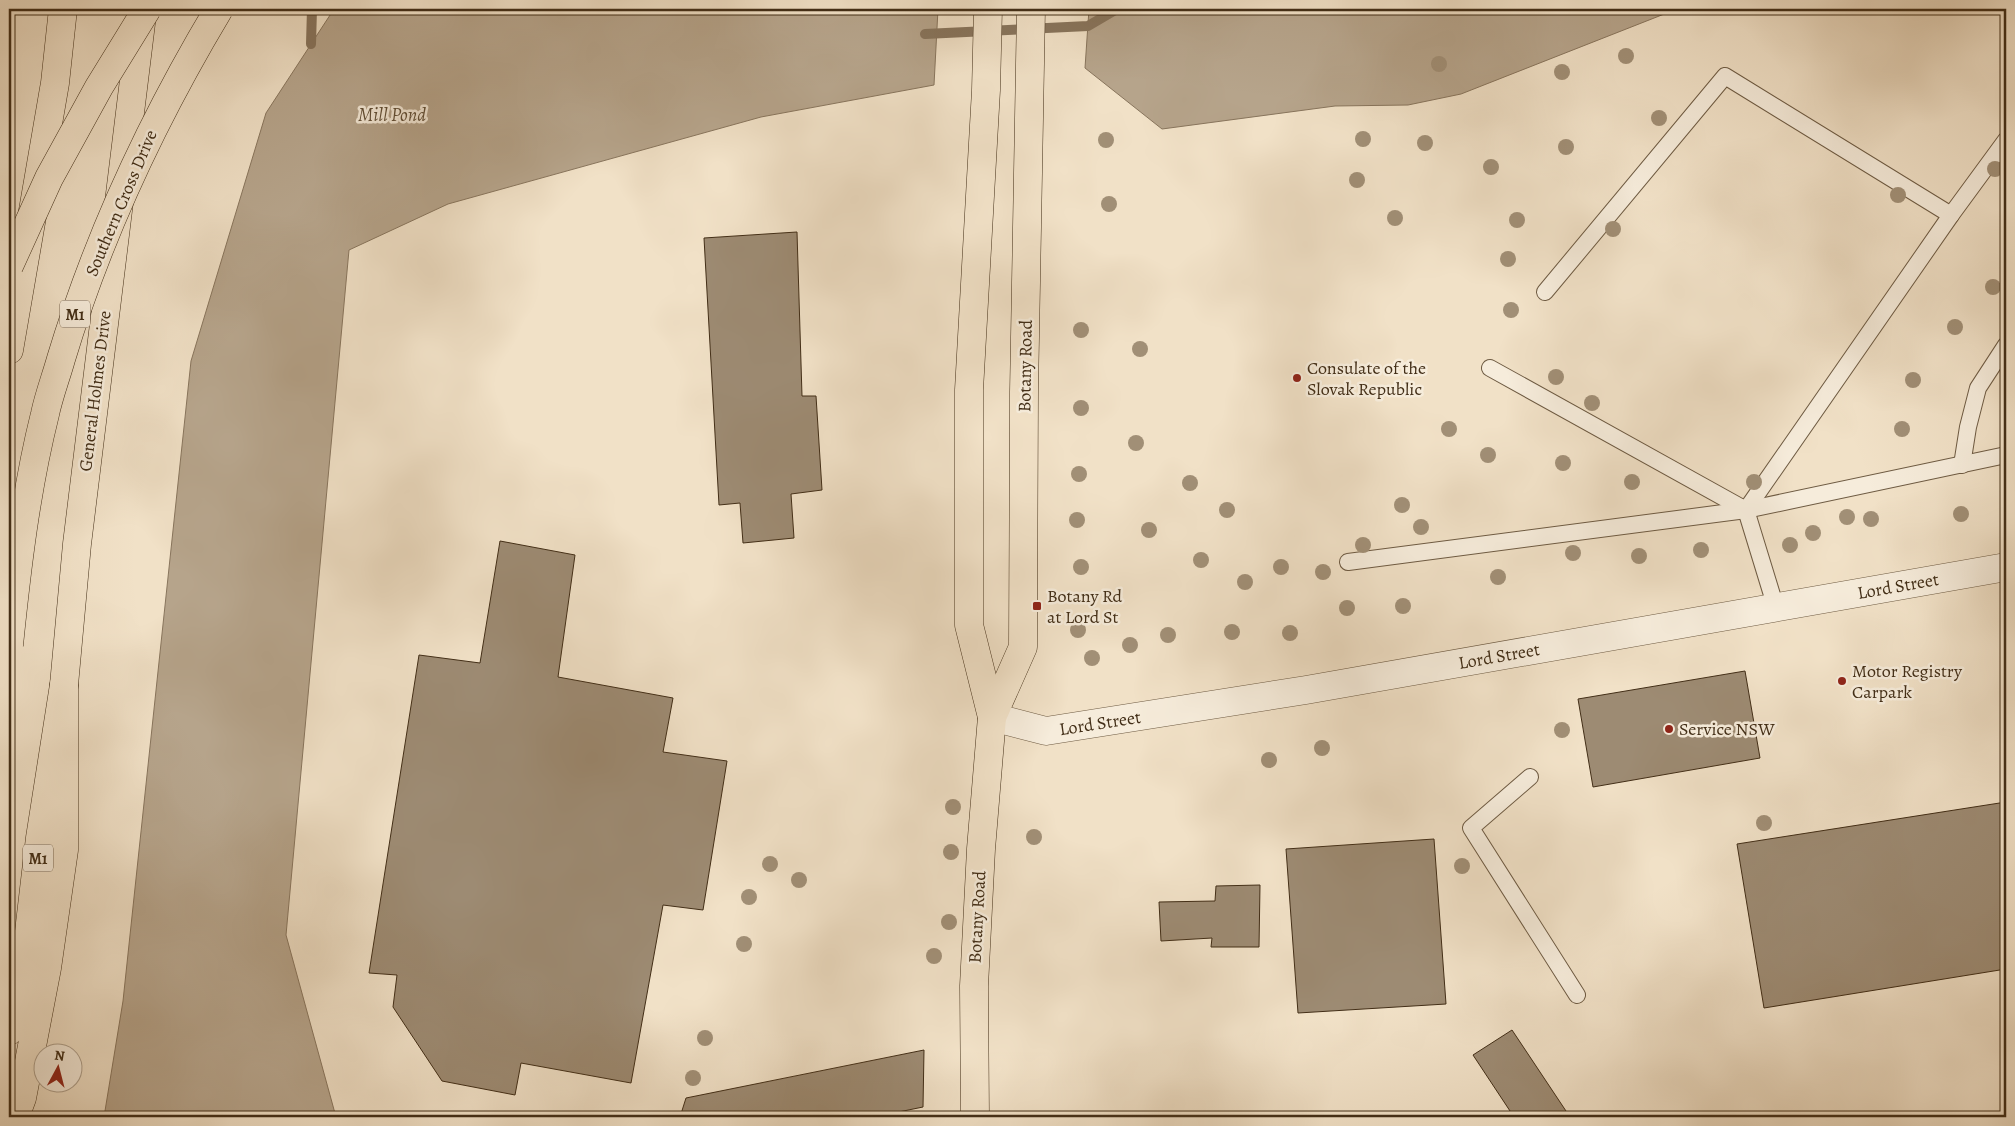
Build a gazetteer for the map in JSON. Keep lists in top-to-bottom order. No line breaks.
{"streets":{"main road":["Southern Cross Drive","M1","Botany Road","General Holmes Drive"],"street":["Lord Street"]},"crossings":[["M1","General Holmes Drive"],["Botany Road","Lord Street"]],"water":["Mill Pond"],"places":{"other":["Consulate of the Slovak Republic","Motor Registry Carpark","Service NSW"],"transit":["Botany Rd at Lord St"]},"north":"top"}
